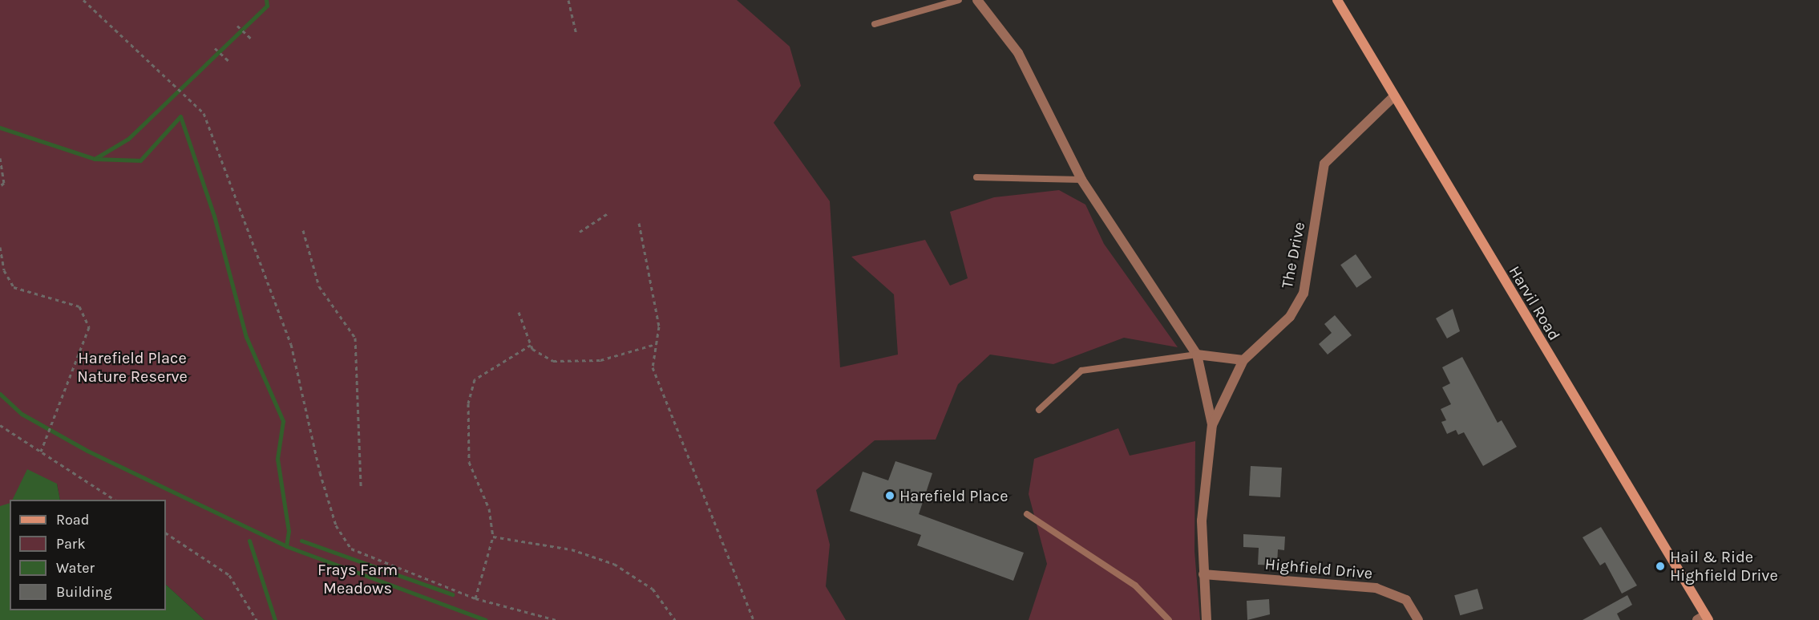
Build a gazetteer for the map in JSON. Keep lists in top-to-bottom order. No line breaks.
{"streets":{"street":["The Drive","Harvil Road","Highfield Drive"]},"crossings":[["The Drive","Harvil Road"],["The Drive","Highfield Drive"]],"parks":["Harefield Place Nature Reserve","Frays Farm Meadows"],"places":["Harefield Place","Hail & Ride Highfield Drive"],"legend":["Road","Park","Water","Building"]}
